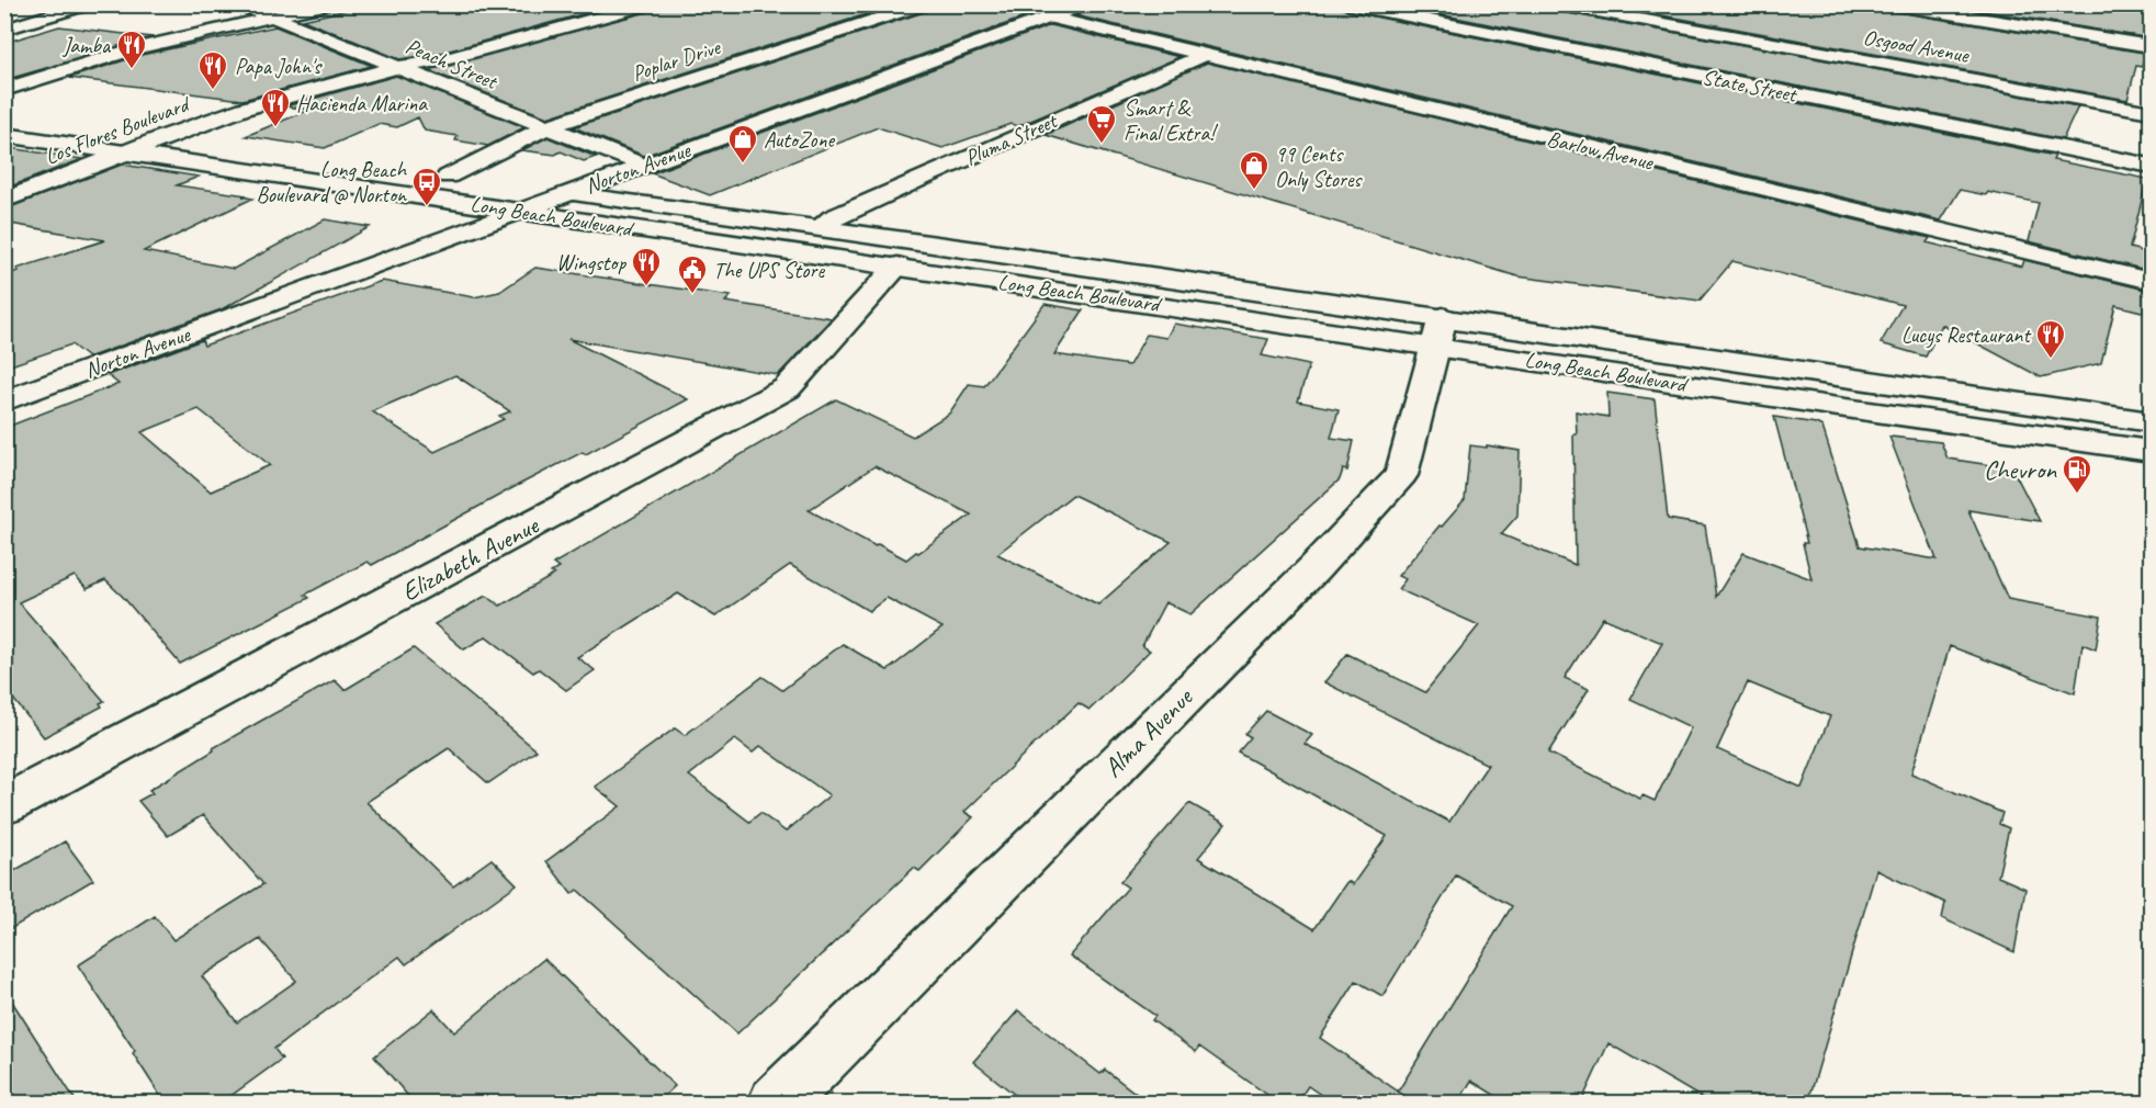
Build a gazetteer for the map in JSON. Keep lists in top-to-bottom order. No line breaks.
{"streets":{"street":["Osgood Avenue","Poplar Drive","Peach Street","State Street","Los Flores Boulevard","Pluma Street","Barlow Avenue","Norton Avenue","Long Beach Boulevard","Elizabeth Avenue","Alma Avenue"]},"crossings":[["Poplar Drive","Peach Street"],["Poplar Drive","Long Beach Boulevard"],["Peach Street","Los Flores Boulevard"],["Peach Street","Norton Avenue"],["Los Flores Boulevard","Long Beach Boulevard"],["Pluma Street","Barlow Avenue"],["Pluma Street","Long Beach Boulevard"],["Barlow Avenue","Norton Avenue"],["Norton Avenue","Long Beach Boulevard"],["Long Beach Boulevard","Elizabeth Avenue"],["Long Beach Boulevard","Alma Avenue"]],"places":{"restaurant":["Jamba","Papa John's","Hacienda Marina","Wingstop","Lucys Restaurant"],"supermarket":["Smart & Final Extra!"],"shop":["AutoZone","99 Cents Only Stores"],"bus stop":["Long Beach Boulevard @ Norton"],"public building":["The UPS Store"],"fuel station":["Chevron"]}}
